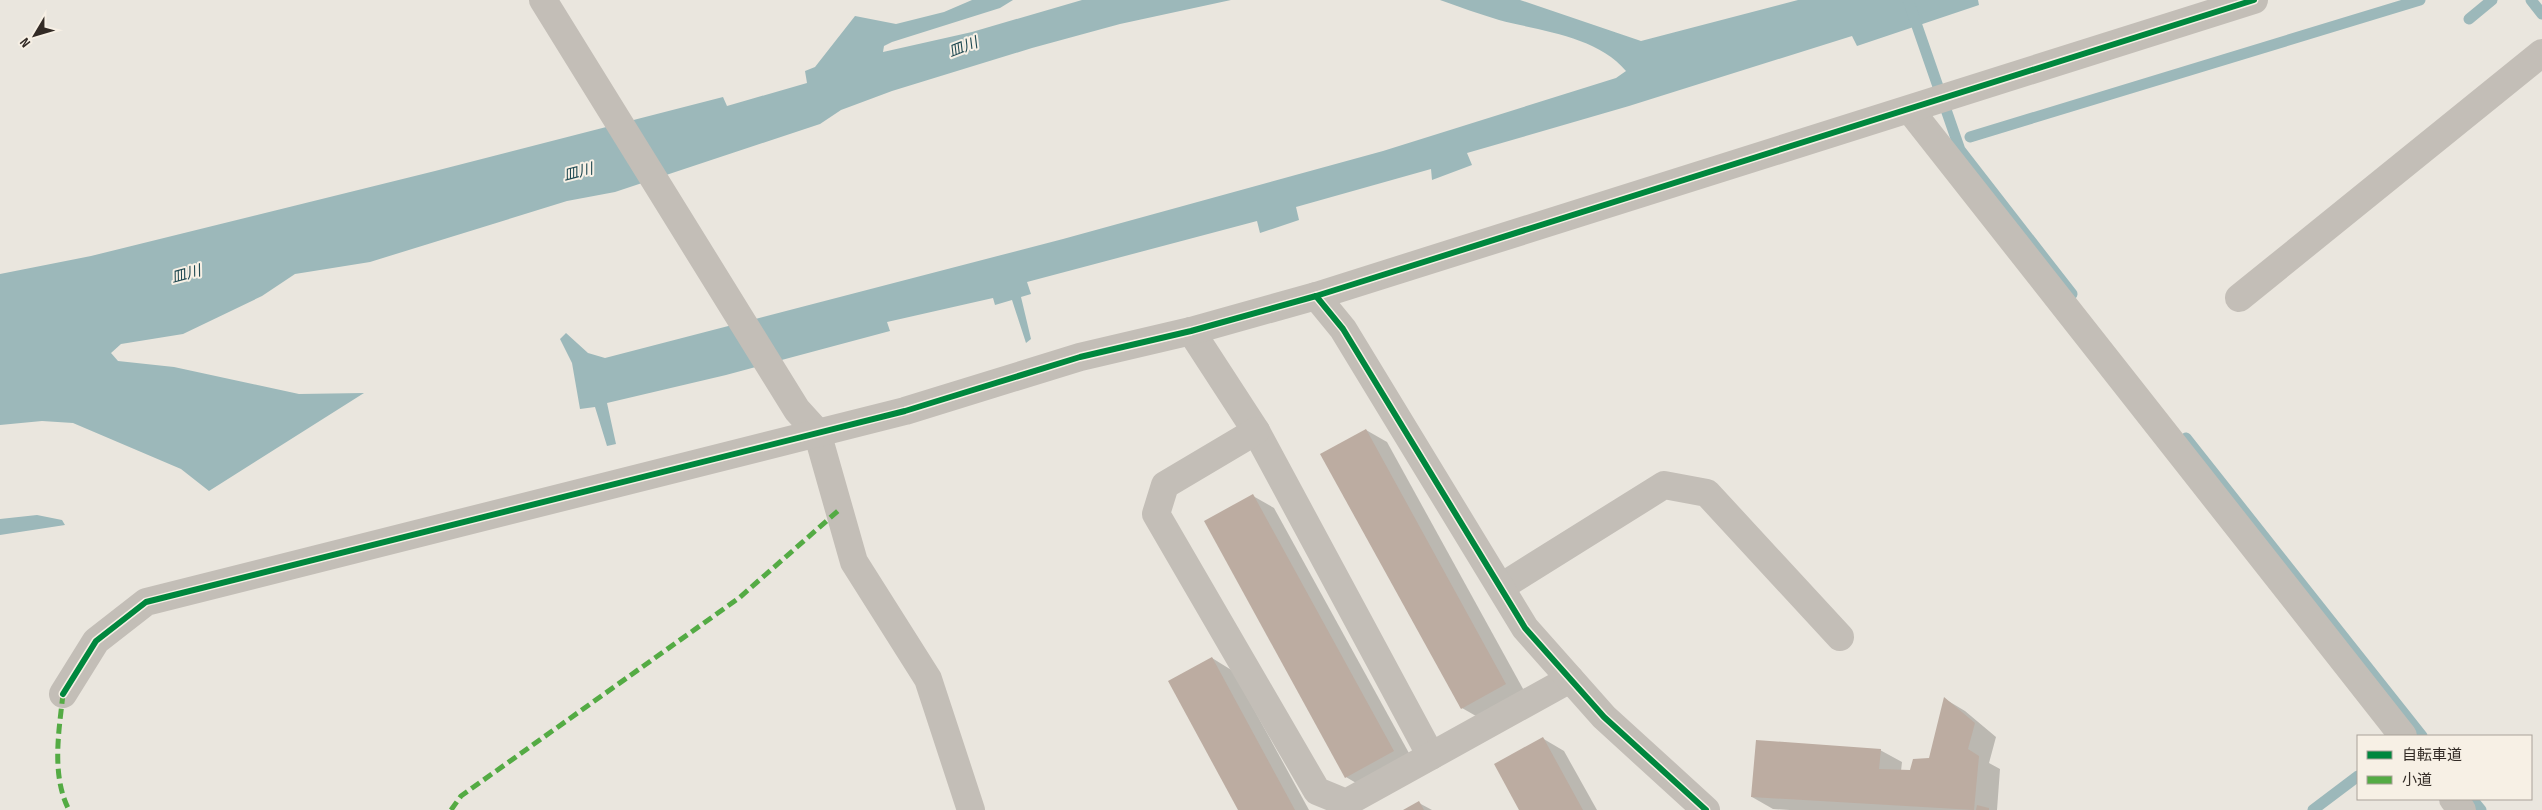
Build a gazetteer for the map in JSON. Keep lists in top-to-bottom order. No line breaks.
{"water":["皿川"],"legend":["自転車道","小道"],"north":"bottom left"}
